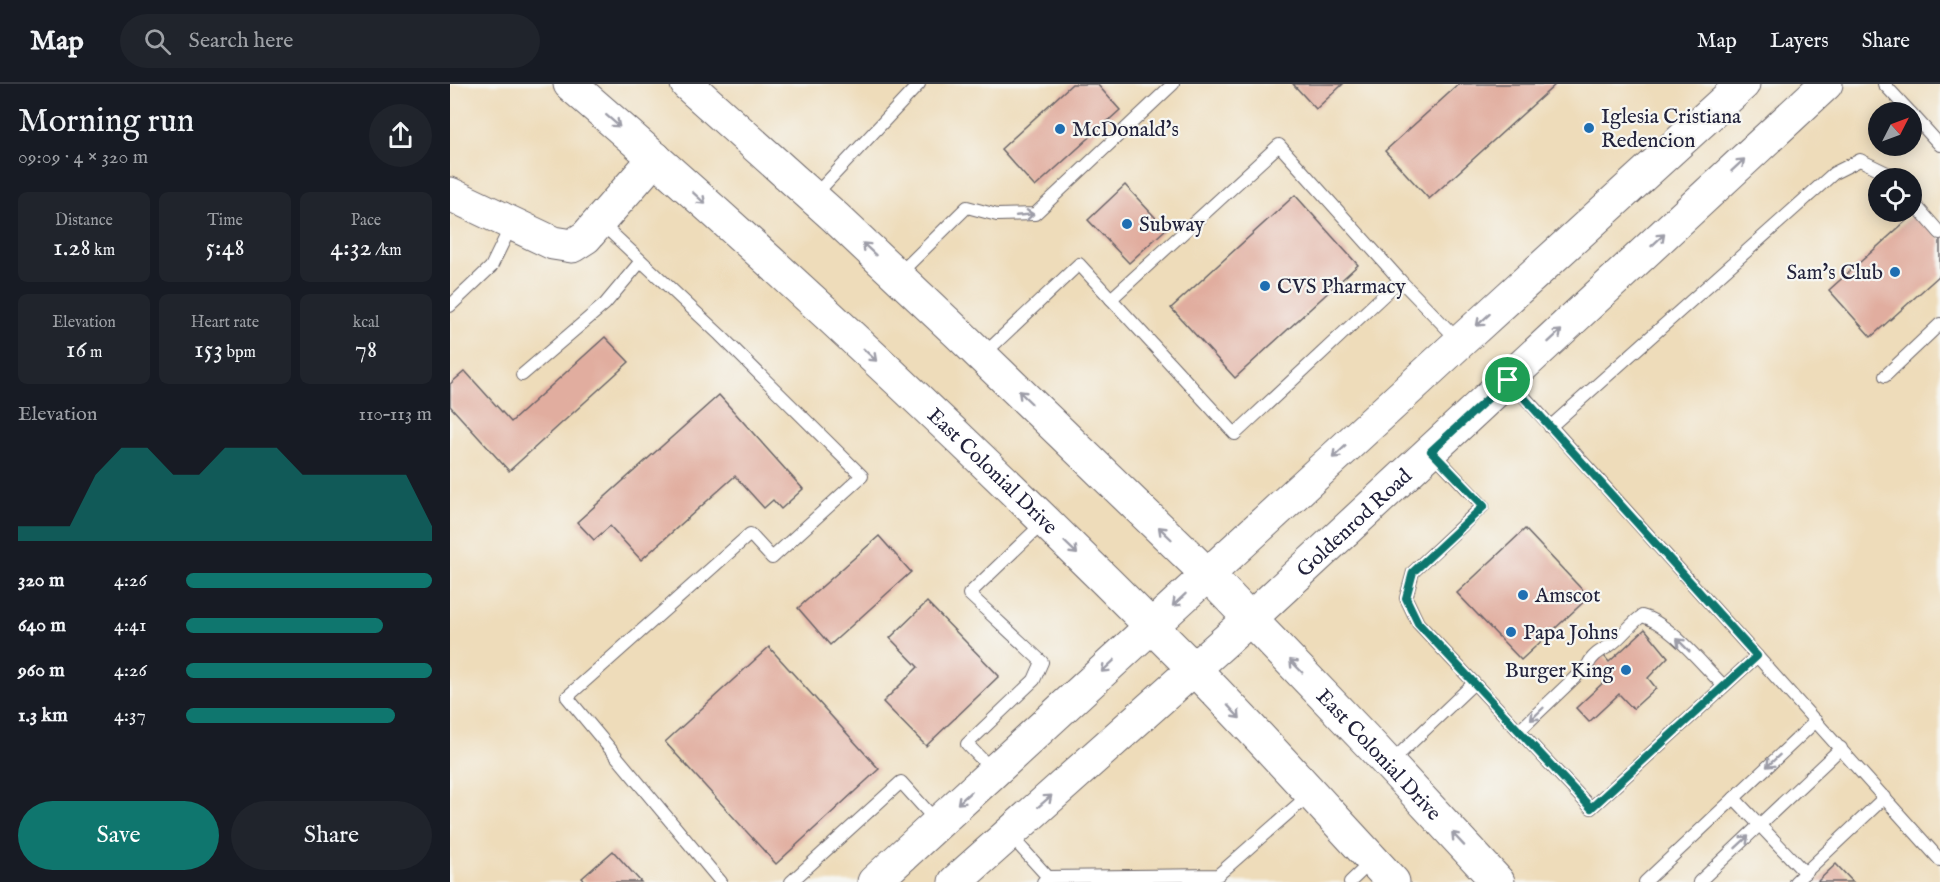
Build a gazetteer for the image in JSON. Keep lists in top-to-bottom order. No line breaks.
{"streets":{"main road":["East Colonial Drive","Goldenrod Road"]},"crossings":[["East Colonial Drive","Goldenrod Road"]],"places":["Iglesia Cristiana Redencion","McDonald's","Subway","Sam's Club","CVS Pharmacy","Amscot","Papa Johns","Burger King"],"north":"top right","page":{"header":"Map","search":"Search here","nav":["Map","Layers","Share"],"heading":["Morning run","09:09 · 4 × 320 m"],"stats":[["Distance","1.28 km"],["Time","5:48"],["Pace","4:32 /km"],["Elevation","16 m"],["Heart rate","153 bpm"],["kcal","78"]],"chart":["Elevation","110–113 m"],"list":[{"name":"320 m","note":"4:26"},{"name":"640 m","note":"4:41"},{"name":"960 m","note":"4:26"},{"name":"1.3 km","note":"4:37"}],"buttons":["Save","Share"]}}
